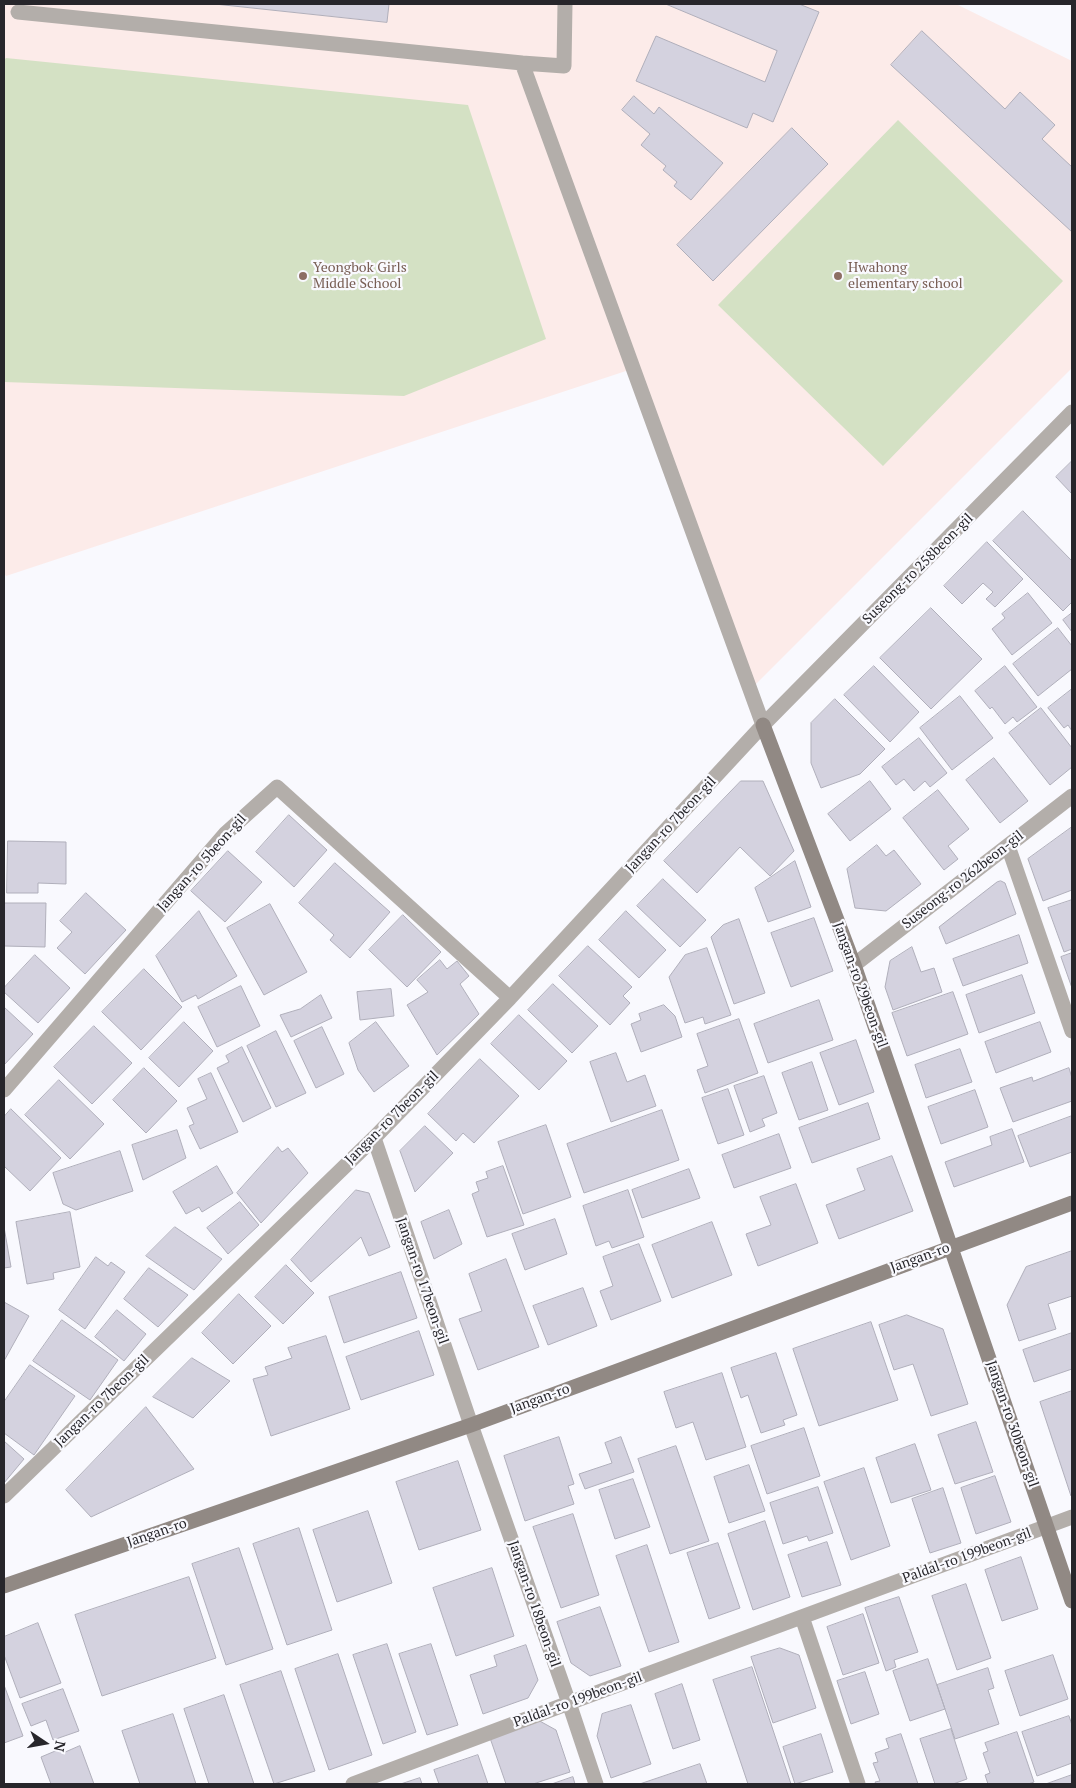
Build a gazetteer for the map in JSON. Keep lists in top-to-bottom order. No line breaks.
{"streets":{"main road":["Jangan-ro 29beon-gil","Jangan-ro","Jangan-ro 30beon-gil"],"street":["Suseong-ro 258beon-gil","Jangan-ro 7beon-gil","Jangan-ro 5beon-gil","Suseong-ro 262beon-gil","Jangan-ro 17beon-gil","Paldal-ro 199beon-gil","Jangan-ro 18beon-gil"]},"crossings":[["Suseong-ro 258beon-gil","Jangan-ro 7beon-gil"],["Suseong-ro 258beon-gil","Jangan-ro 29beon-gil"],["Jangan-ro 7beon-gil","Jangan-ro 5beon-gil"],["Jangan-ro 7beon-gil","Jangan-ro 29beon-gil"],["Jangan-ro 7beon-gil","Jangan-ro 17beon-gil"],["Suseong-ro 262beon-gil","Jangan-ro 29beon-gil"],["Jangan-ro 29beon-gil","Jangan-ro"],["Jangan-ro 29beon-gil","Jangan-ro 30beon-gil"],["Jangan-ro","Jangan-ro 17beon-gil"],["Jangan-ro","Jangan-ro 30beon-gil"],["Jangan-ro","Jangan-ro 18beon-gil"],["Jangan-ro 17beon-gil","Jangan-ro 18beon-gil"],["Jangan-ro 30beon-gil","Paldal-ro 199beon-gil"],["Paldal-ro 199beon-gil","Jangan-ro 18beon-gil"]],"places":["Yeongbok Girls Middle School","Hwahong elementary school"],"north":"right"}
